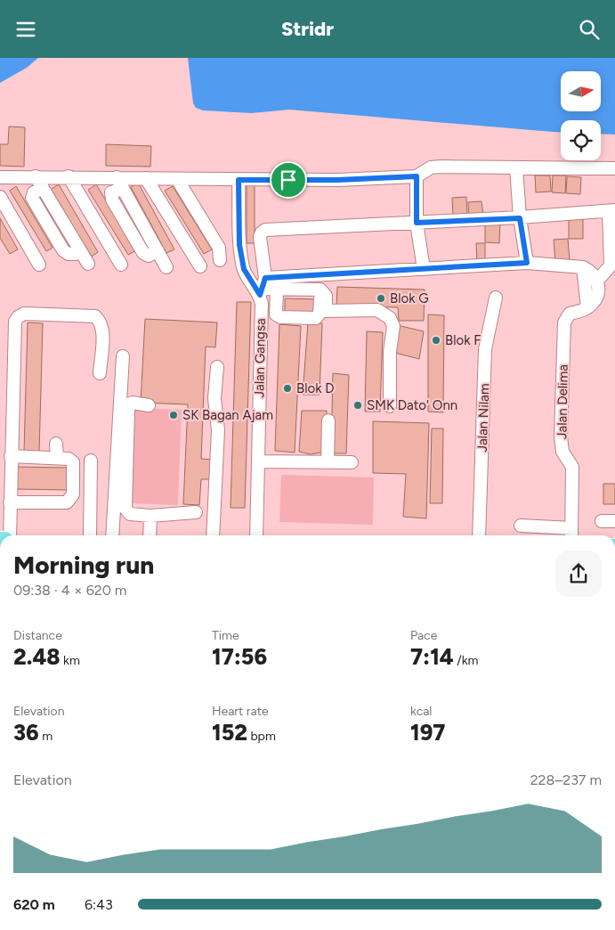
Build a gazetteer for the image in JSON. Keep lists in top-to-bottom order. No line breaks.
{"streets":{"street":["Jalan Gangsa","Jalan Delima","Jalan Nilam"]},"places":["Blok G","Blok F","Blok D","SMK Dato' Onn","SK Bagan Ajam"],"north":"right","page":{"header":"Stridr","heading":["Morning run","09:38 · 4 × 620 m"],"stats":[["Distance","2.48 km"],["Time","17:56"],["Pace","7:14 /km"],["Elevation","36 m"],["Heart rate","152 bpm"],["kcal","197"]],"chart":["Elevation","228–237 m"],"list":[{"name":"620 m","note":"6:43"}]}}
